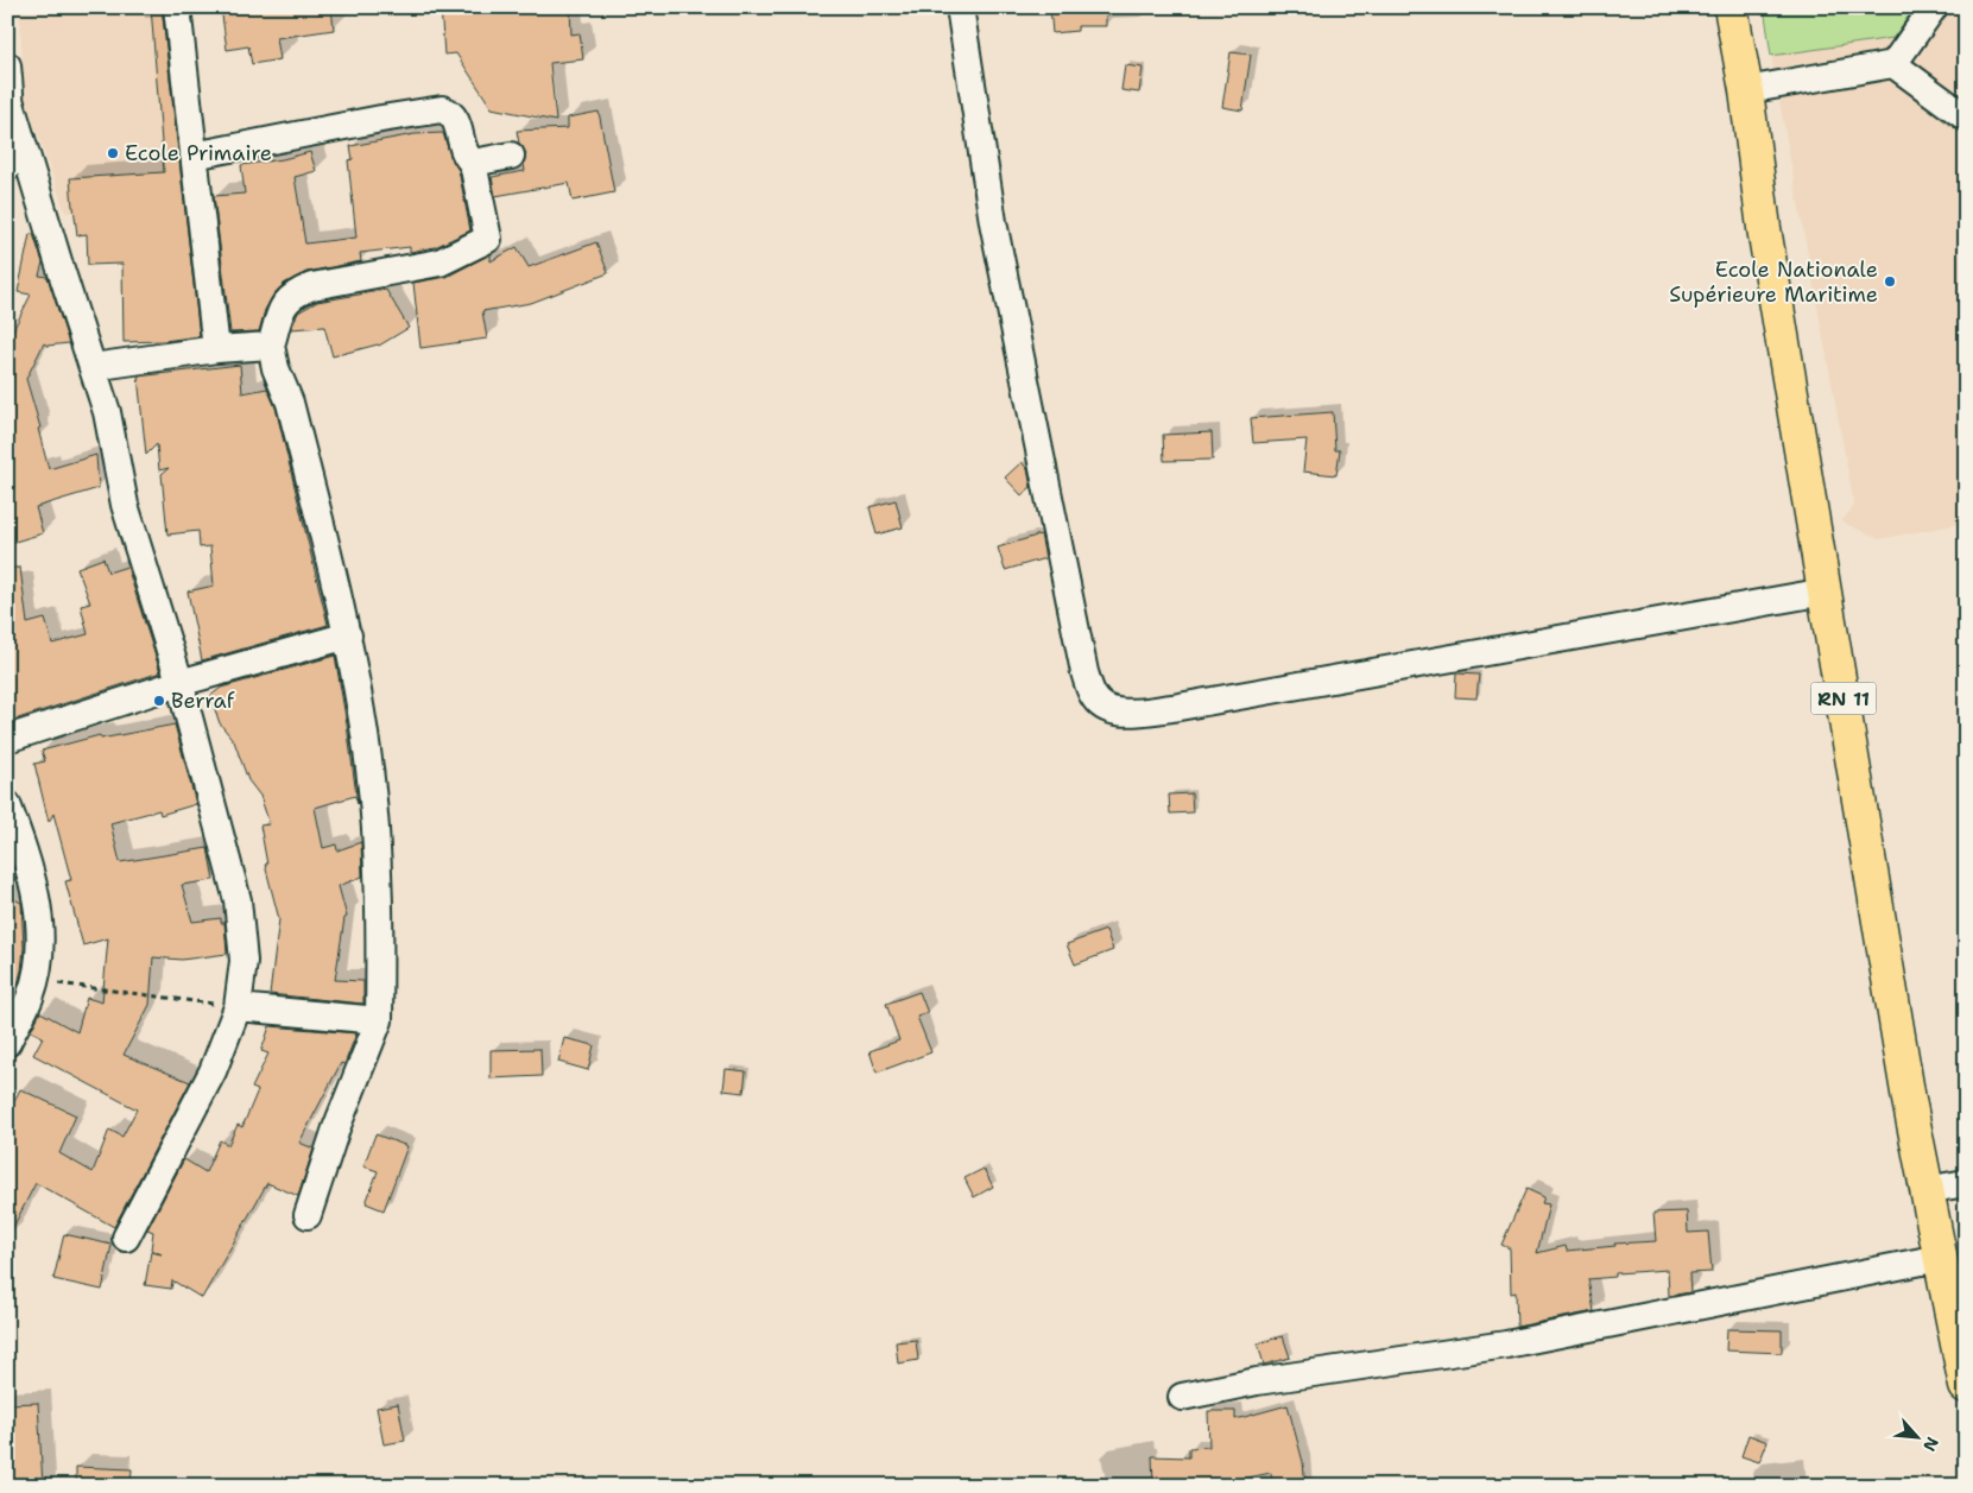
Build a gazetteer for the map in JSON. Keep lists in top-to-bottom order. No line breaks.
{"streets":{"main road":["RN 11"]},"places":["Ecole Primaire","Ecole Nationale Supérieure Maritime","Berraf"],"north":"bottom right"}
